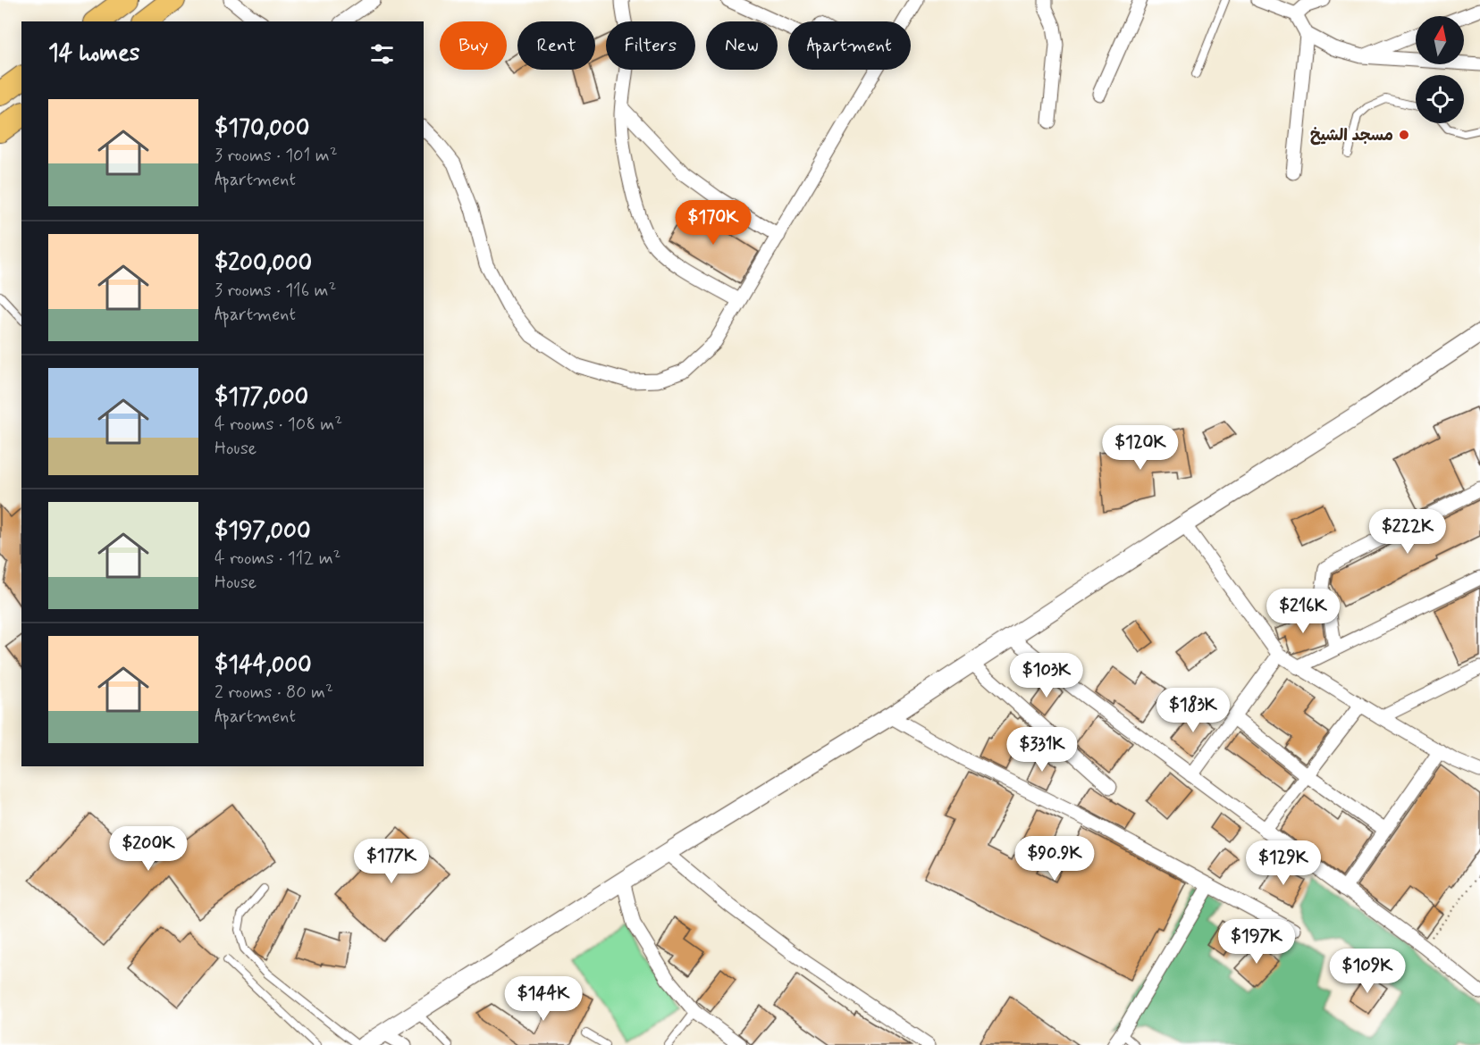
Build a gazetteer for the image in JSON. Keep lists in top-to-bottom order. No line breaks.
{"places":["مسجد الشيخ"],"north":"top","page":{"chip":["Buy","Rent","Filters","New","Apartment"],"heading":"14 homes","list":[{"name":"$170,000","note":"3 rooms · 101 m² · Apartment"},{"name":"$200,000","note":"3 rooms · 116 m² · Apartment"},{"name":"$177,000","note":"4 rooms · 108 m² · House"},{"name":"$197,000","note":"4 rooms · 112 m² · House"},{"name":"$144,000","note":"2 rooms · 80 m² · Apartment"}],"price":["$170K","$120K","$222K","$216K","$103K","$183K","$331K","$200K","$90.9K","$177K","$129K","$197K","$109K","$144K"]}}
